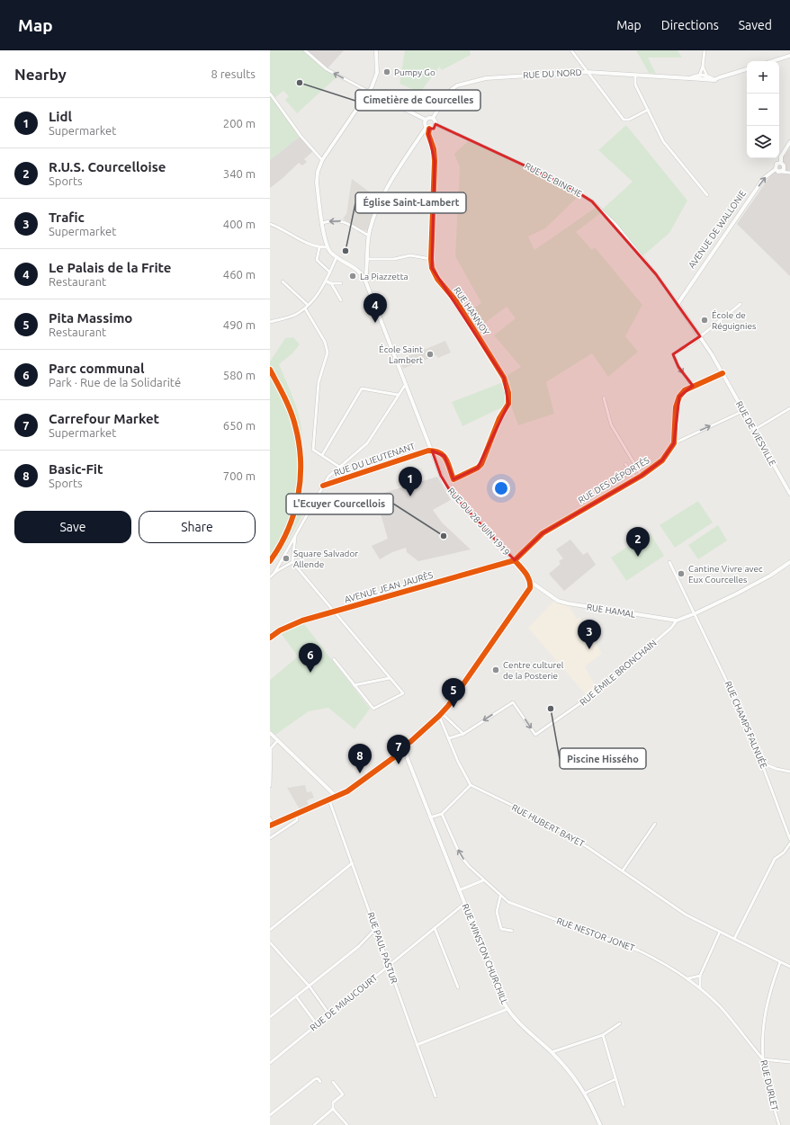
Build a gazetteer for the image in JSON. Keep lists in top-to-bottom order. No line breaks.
{"streets":{"main road":["RUE DU NORD","RUE DE BINCHE","AVENUE DE WALLONIE","RUE DE VIESVILLE","RUE DU 28 JUIN 1919","RUE HAMAL","RUE WINSTON CHURCHILL"],"street":["RUE HANNOY","RUE DU LIEUTENANT","RUE DES DÉPORTÉS","AVENUE JEAN JAURÈS","RUE ÉMILE BRONCHAIN","RUE CHAMPS FALNUÉE","RUE HUBERT BAYET","RUE NESTOR JONET","RUE PAUL PASTUR","RUE DE MIAUCOURT","RUE DURLET"]},"crossings":[["RUE DU NORD","RUE DE BINCHE"],["RUE DU NORD","RUE HANNOY"],["RUE DE BINCHE","AVENUE DE WALLONIE"],["RUE DE BINCHE","RUE HANNOY"],["RUE DE BINCHE","RUE DE VIESVILLE"],["RUE HANNOY","RUE DU LIEUTENANT"],["RUE HANNOY","RUE DU 28 JUIN 1919"],["RUE DU LIEUTENANT","RUE DU 28 JUIN 1919"],["RUE DES DÉPORTÉS","RUE DU 28 JUIN 1919"],["RUE DES DÉPORTÉS","AVENUE JEAN JAURÈS"],["RUE DU 28 JUIN 1919","AVENUE JEAN JAURÈS"],["RUE DU 28 JUIN 1919","RUE HAMAL"],["RUE HAMAL","RUE ÉMILE BRONCHAIN"],["RUE HAMAL","RUE CHAMPS FALNUÉE"],["RUE HUBERT BAYET","RUE DURLET"],["RUE NESTOR JONET","RUE DURLET"],["RUE PAUL PASTUR","RUE DE MIAUCOURT"],["RUE WINSTON CHURCHILL","RUE DE MIAUCOURT"]],"one_way":["AVENUE DE WALLONIE"],"places":["Pumpy Go","Cimetière de Courcelles","Église Saint-Lambert","La Piazzetta","École de Réguignies","École Saint Lambert","L'Ecuyer Courcellois","Square Salvador Allende","Cantine Vivre avec Eux Courcelles","Centre culturel de la Posterie","Piscine Hissého"],"page":{"header":"Map","nav":["Map","Directions","Saved"],"heading":["Nearby","8 results"],"map_buttons":["+","−"],"list":[{"mark":"1","name":"Lidl","note":"Supermarket","value":"200 m"},{"mark":"2","name":"R.U.S. Courcelloise","note":"Sports","value":"340 m"},{"mark":"3","name":"Trafic","note":"Supermarket","value":"400 m"},{"mark":"4","name":"Le Palais de la Frite","note":"Restaurant","value":"460 m"},{"mark":"5","name":"Pita Massimo","note":"Restaurant","value":"490 m"},{"mark":"6","name":"Parc communal","note":"Park · Rue de la Solidarité","value":"580 m"},{"mark":"7","name":"Carrefour Market","note":"Supermarket","value":"650 m"},{"mark":"8","name":"Basic-Fit","note":"Sports","value":"700 m"}],"pins":["4","1","2","3","6","5","7","8"],"buttons":["Save","Share"]}}
